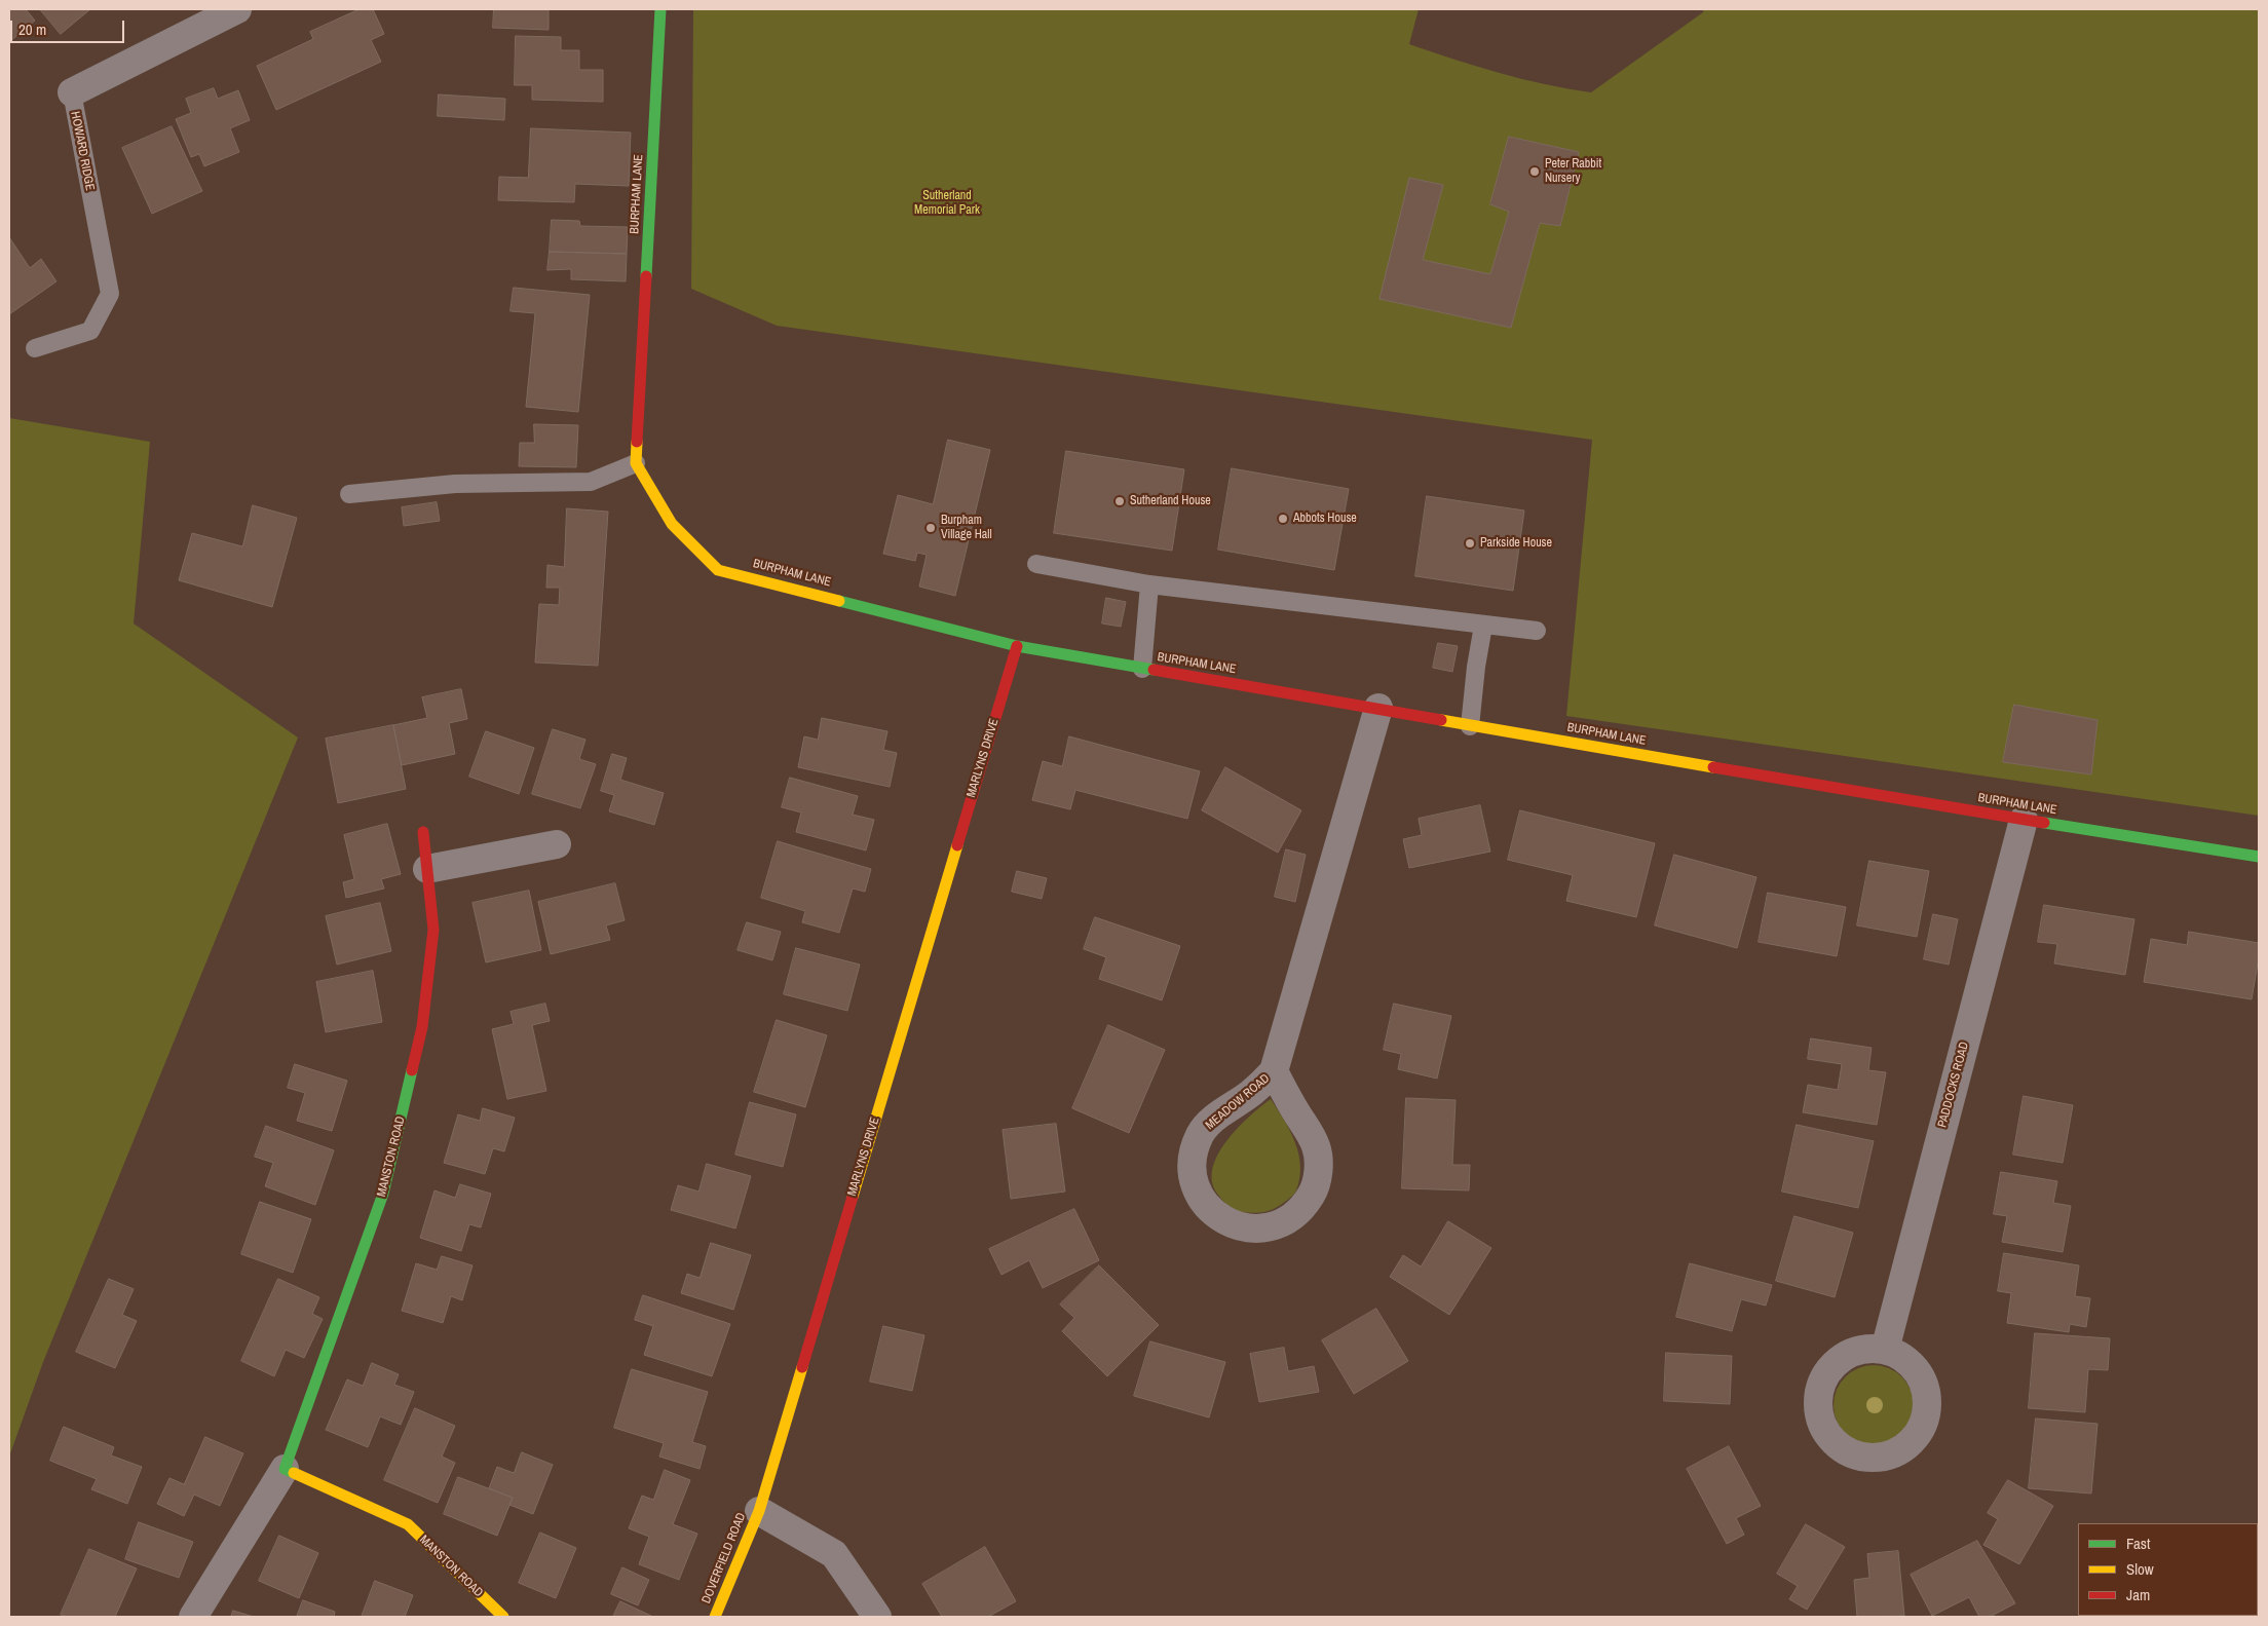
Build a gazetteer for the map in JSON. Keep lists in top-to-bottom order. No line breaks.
{"streets":{"street":["HOWARD RIDGE","BURPHAM LANE","MARLYNS DRIVE","PADDOCKS ROAD","MEADOW ROAD","MANSTON ROAD","DOVERFIELD ROAD"]},"crossings":[["BURPHAM LANE","MARLYNS DRIVE"],["BURPHAM LANE","PADDOCKS ROAD"],["BURPHAM LANE","MEADOW ROAD"],["MARLYNS DRIVE","DOVERFIELD ROAD"]],"parks":["Sutherland Memorial Park"],"places":["Peter Rabbit Nursery","Sutherland House","Abbots House","Burpham Village Hall","Parkside House"],"legend":["Fast","Slow","Jam"],"scale_bar":"20 m"}
